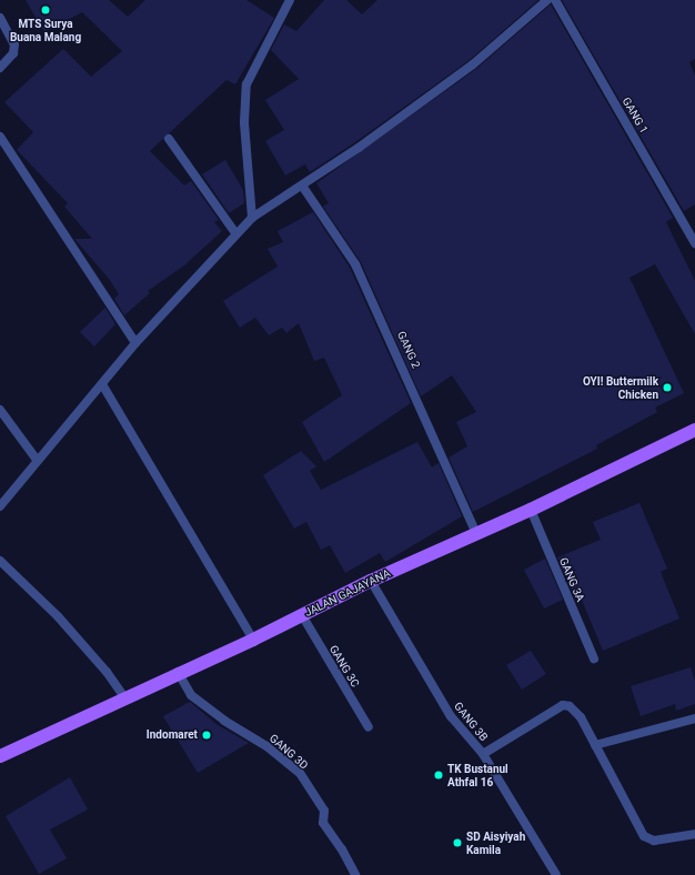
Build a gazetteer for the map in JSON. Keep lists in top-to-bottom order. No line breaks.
{"streets":{"main road":["JALAN GAJAYANA"],"street":["GANG 1","GANG 2","GANG 3A","GANG 3C","GANG 3B","GANG 3D"]},"crossings":[["GANG 2","JALAN GAJAYANA"],["GANG 3A","JALAN GAJAYANA"],["JALAN GAJAYANA","GANG 3C"],["JALAN GAJAYANA","GANG 3B"],["JALAN GAJAYANA","GANG 3D"]],"places":["MTS Surya Buana Malang","OYI! Buttermilk Chicken","Indomaret","TK Bustanul Athfal 16","SD Aisyiyah Kamila"]}
